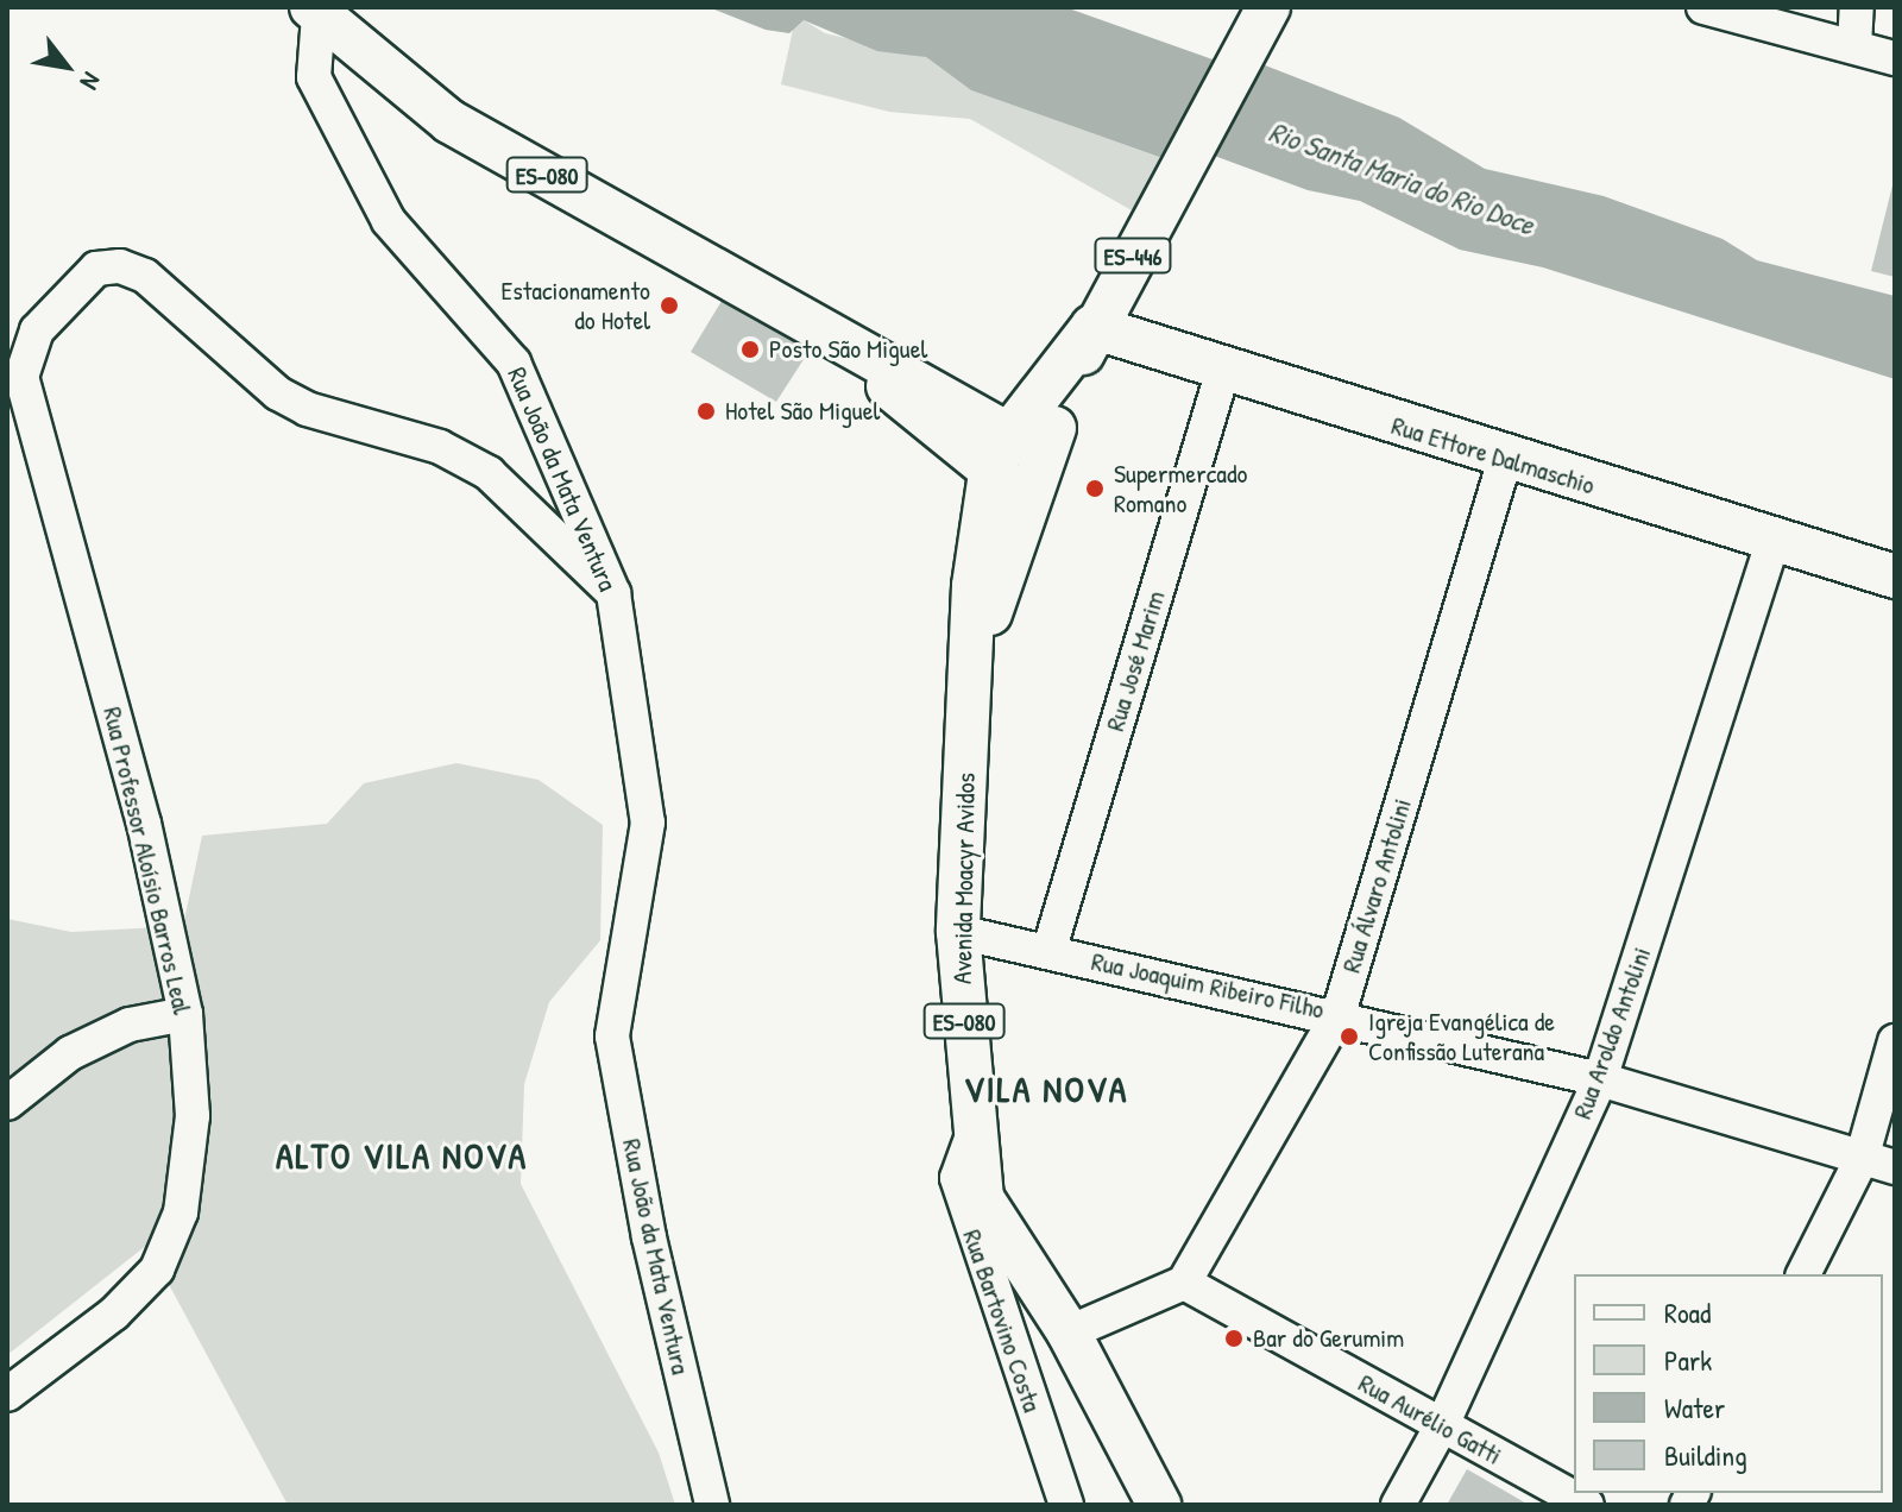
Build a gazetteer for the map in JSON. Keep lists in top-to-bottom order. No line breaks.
{"streets":{"main road":["ES-080","ES-446","Rua Ettore Dalmaschio","Avenida Moacyr Avidos"],"street":["Rua João da Mata Ventura","Rua José Marim","Rua Professor Aloísio Barros Leal","Rua Álvaro Antolini","Rua Joaquim Ribeiro Filho","Rua Aroldo Antolini","Rua Bartovino Costa","Rua Aurélio Gatti"]},"crossings":[["ES-080","ES-446"],["ES-080","Rua João da Mata Ventura"],["ES-080","Avenida Moacyr Avidos"],["ES-446","Rua Ettore Dalmaschio"],["ES-446","Avenida Moacyr Avidos"],["Rua Ettore Dalmaschio","Rua José Marim"],["Rua Ettore Dalmaschio","Rua Álvaro Antolini"],["Rua Ettore Dalmaschio","Rua Aroldo Antolini"],["Rua José Marim","Rua Joaquim Ribeiro Filho"],["Avenida Moacyr Avidos","Rua Joaquim Ribeiro Filho"],["Avenida Moacyr Avidos","Rua Bartovino Costa"],["Rua Álvaro Antolini","Rua Joaquim Ribeiro Filho"],["Rua Álvaro Antolini","Rua Aurélio Gatti"],["Rua Joaquim Ribeiro Filho","Rua Aroldo Antolini"],["Rua Aroldo Antolini","Rua Aurélio Gatti"]],"districts":["VILA NOVA","ALTO VILA NOVA"],"water":["Rio Santa Maria do Rio Doce"],"places":["Estacionamento do Hotel","Posto São Miguel","Hotel São Miguel","Supermercado Romano","Igreja Evangélica de Confissão Luterana","Bar do Gerumim"],"legend":["Road","Park","Water","Building"],"north":"bottom right"}
